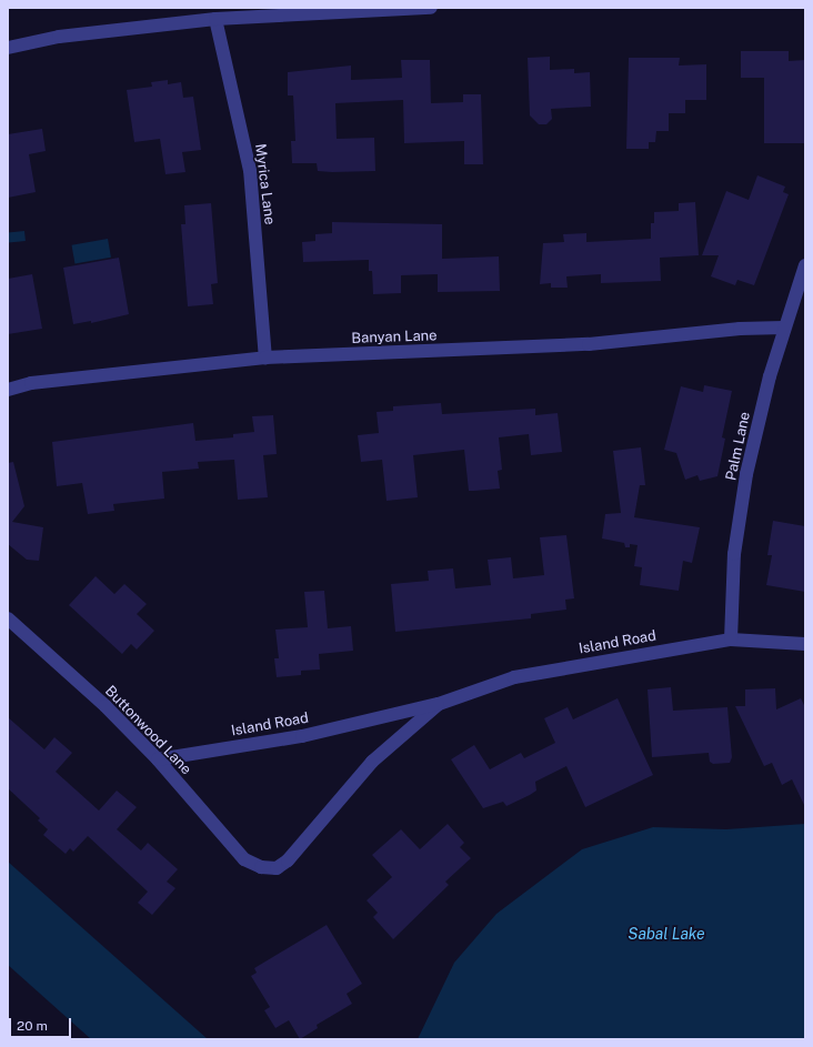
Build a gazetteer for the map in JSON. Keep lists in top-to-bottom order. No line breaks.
{"streets":{"street":["Myrica Lane","Banyan Lane","Palm Lane","Island Road","Buttonwood Lane"]},"crossings":[["Myrica Lane","Banyan Lane"],["Banyan Lane","Palm Lane"],["Palm Lane","Island Road"],["Island Road","Buttonwood Lane"]],"water":["Sabal Lake"],"scale_bar":"20 m"}
